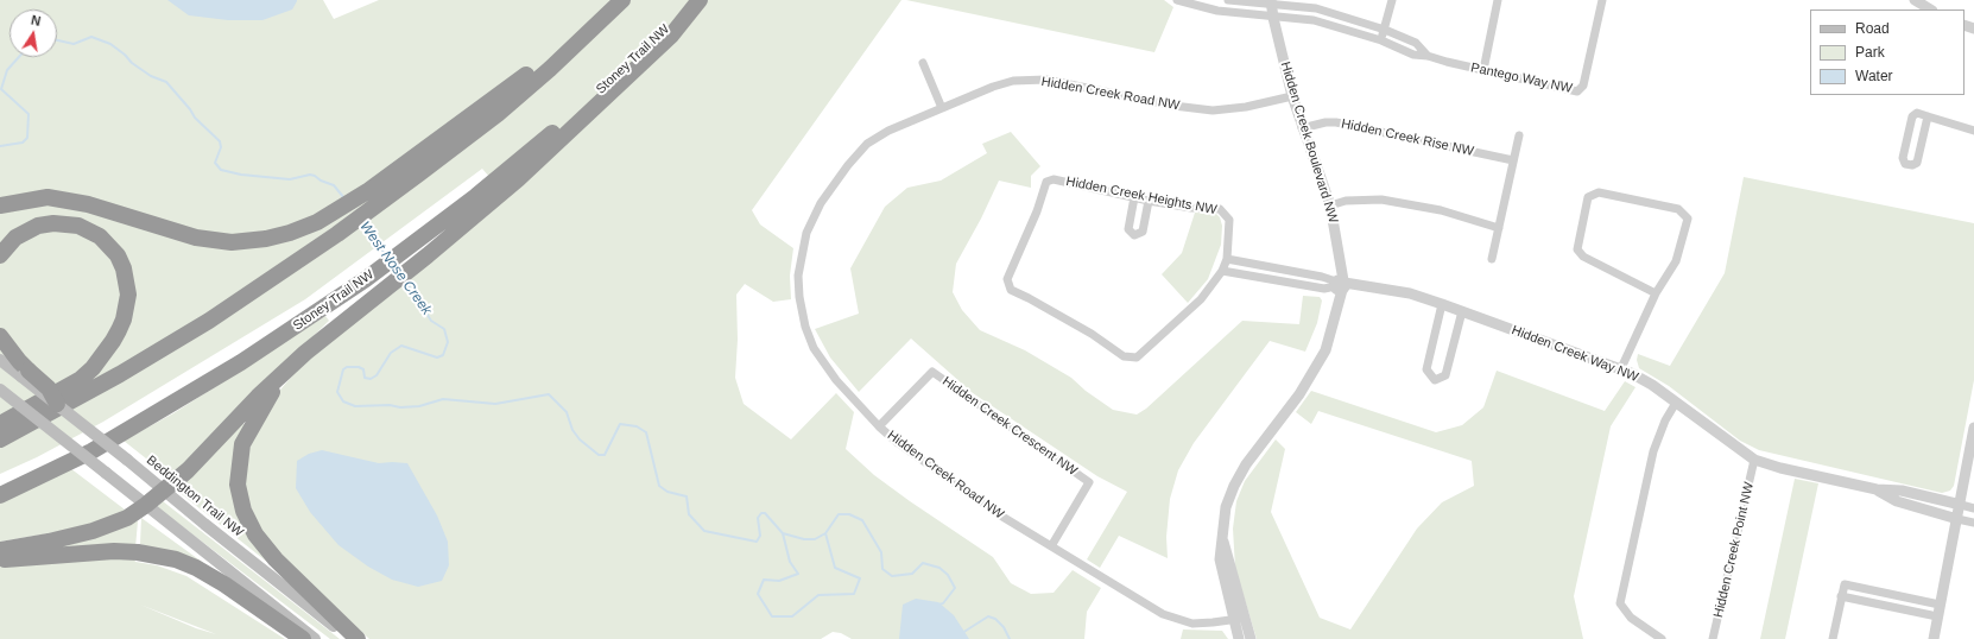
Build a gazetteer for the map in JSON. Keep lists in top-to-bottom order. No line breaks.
{"streets":{"highway":["Stoney Trail NW"],"main road":["Beddington Trail NW"],"street":["Pantego Way NW","Hidden Creek Road NW","Hidden Creek Rise NW","Hidden Creek Boulevard NW","Hidden Creek Heights NW","Hidden Creek Way NW","Hidden Creek Crescent NW","Hidden Creek Point NW"]},"crossings":[["Pantego Way NW","Hidden Creek Boulevard NW"],["Hidden Creek Road NW","Hidden Creek Boulevard NW"],["Hidden Creek Road NW","Hidden Creek Crescent NW"],["Hidden Creek Rise NW","Hidden Creek Boulevard NW"],["Hidden Creek Boulevard NW","Hidden Creek Way NW"],["Hidden Creek Heights NW","Hidden Creek Way NW"],["Hidden Creek Way NW","Hidden Creek Point NW"]],"water":["West Nose Creek"],"legend":["Road","Park","Water"],"north":"top"}
